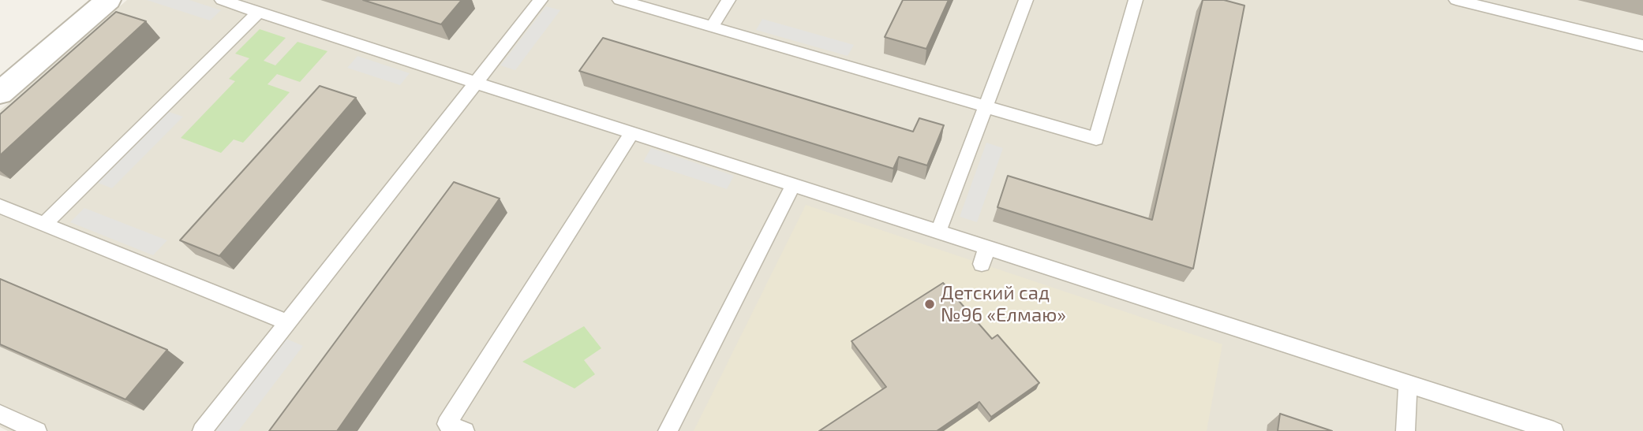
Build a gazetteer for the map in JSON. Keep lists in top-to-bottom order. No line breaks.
{"places":["Детский сад №96 «Елмаю»"]}
